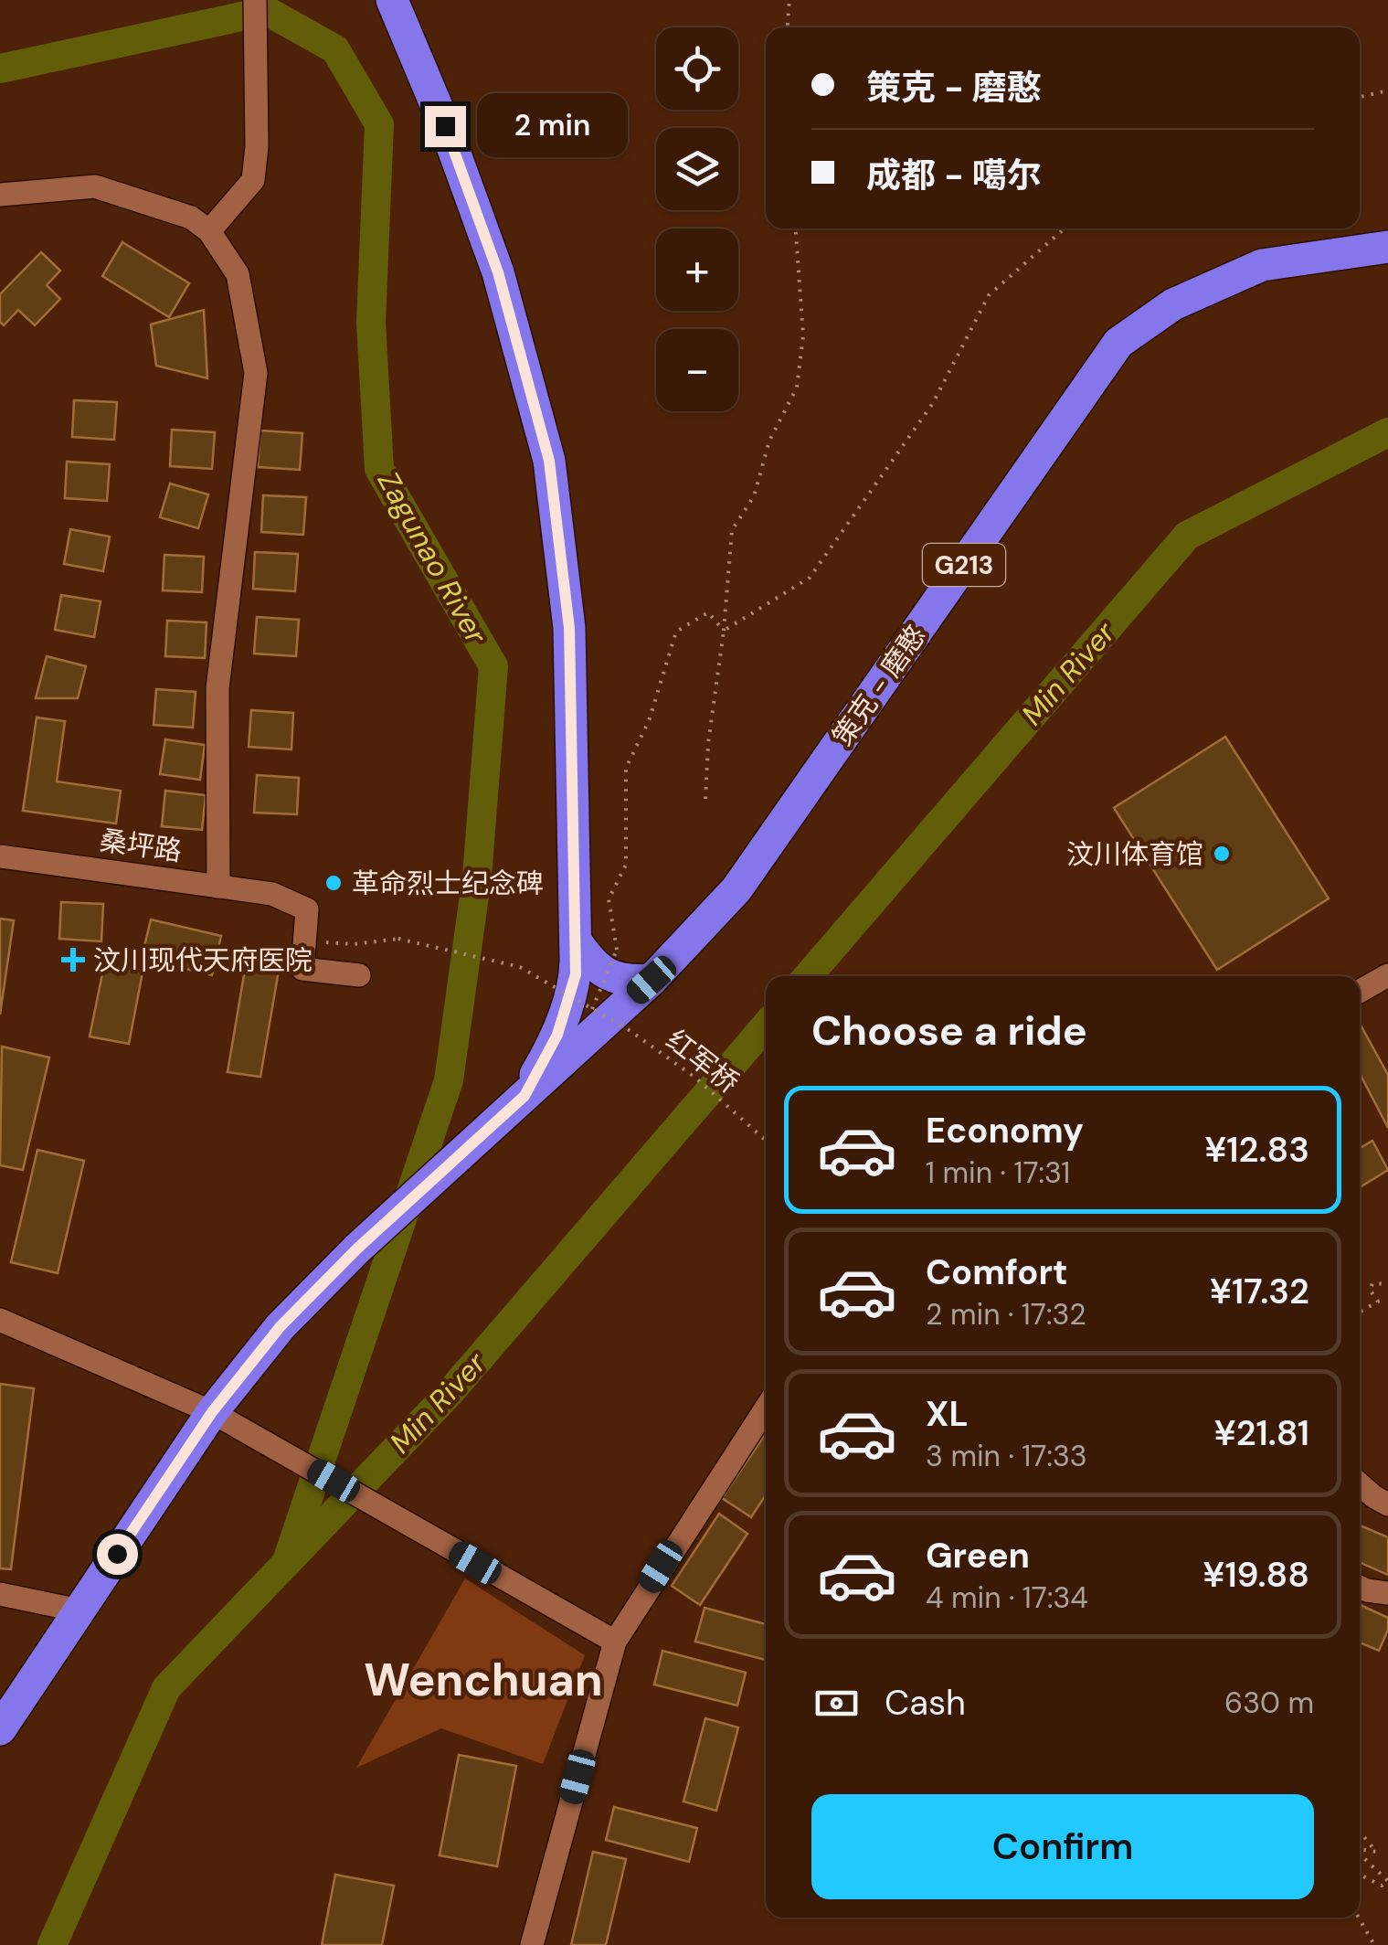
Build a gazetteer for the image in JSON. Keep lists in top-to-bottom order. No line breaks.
{"streets":{"highway":["G213","策克 - 磨憨"],"street":["桑坪路"],"path":["红军桥"]},"crossings":[["G213","策克 - 磨憨"],["策克 - 磨憨","红军桥"],["桑坪路","红军桥"]],"districts":["Wenchuan"],"water":["Zagunao River","Min River"],"places":{"other":["汶川体育馆","革命烈士纪念碑"],"health":["汶川现代天府医院"]},"page":{"map_buttons":["+","−"],"banner":["策克 - 磨憨","成都 - 噶尔"],"bubble":"2 min","heading":"Choose a ride","list":[{"name":"Economy","note":"1 min · 17:31","value":"¥12.83"},{"name":"Comfort","note":"2 min · 17:32","value":"¥17.32"},{"name":"XL","note":"3 min · 17:33","value":"¥21.81"},{"name":"Green","note":"4 min · 17:34","value":"¥19.88"}],"pay":["Cash","630 m"],"buttons":"Confirm"}}
